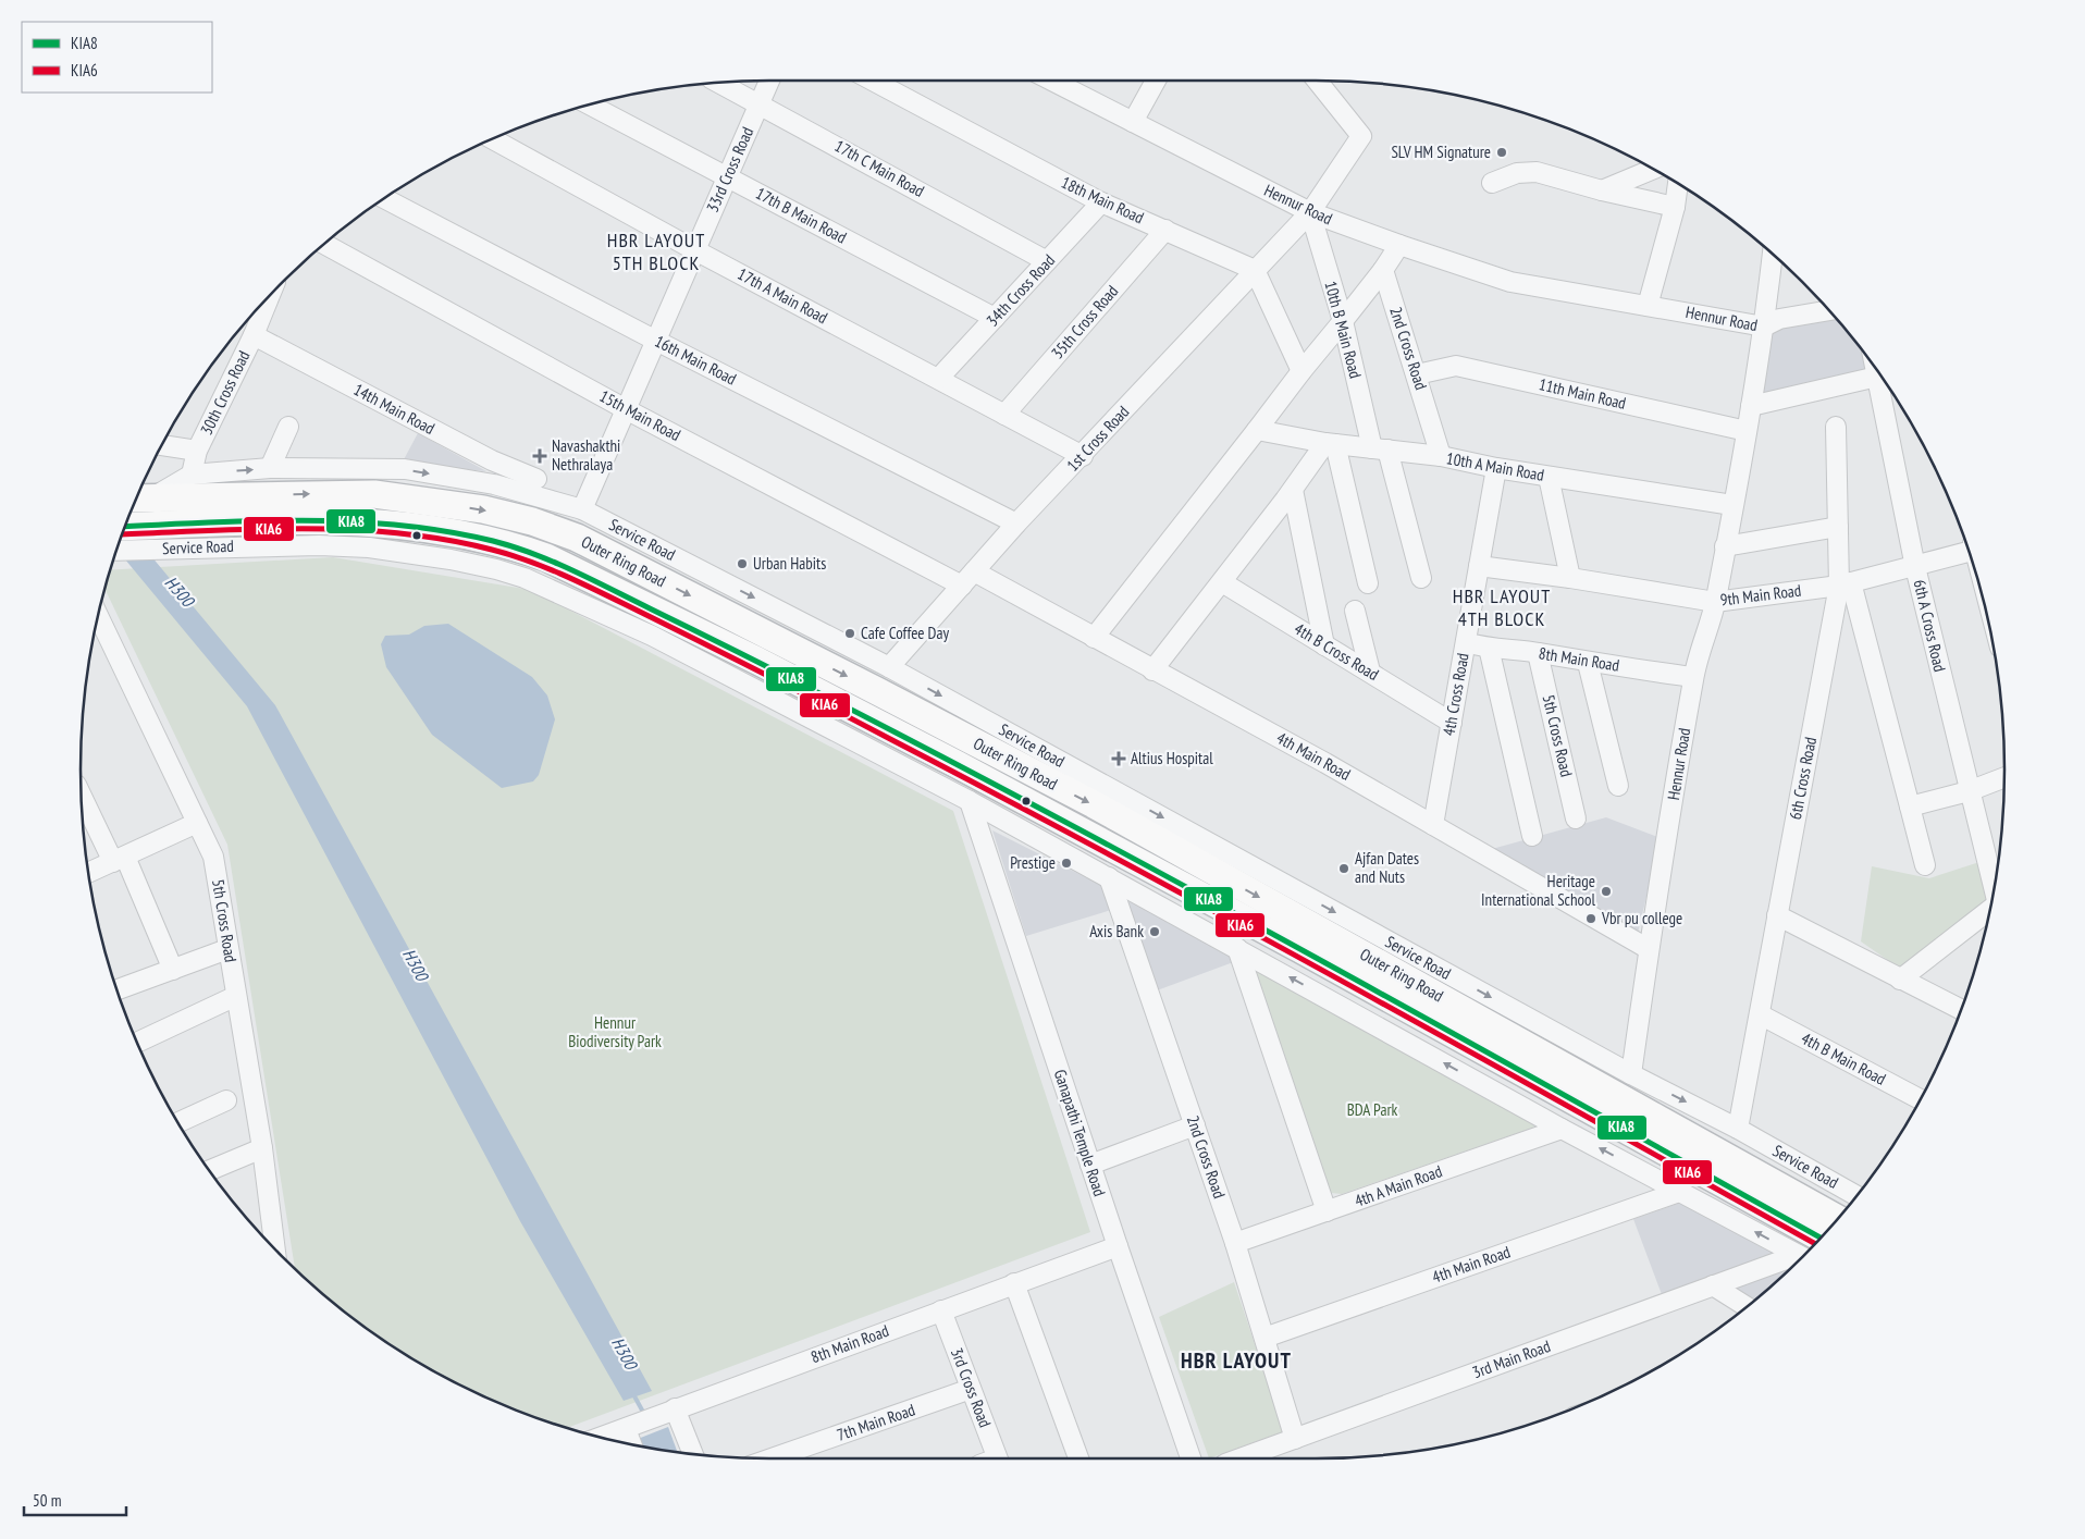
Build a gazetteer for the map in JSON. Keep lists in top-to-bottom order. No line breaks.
{"streets":{"highway":["Outer Ring Road"],"street":["17th C Main Road","33rd Cross Road","18th Main Road","Hennur Road","17th B Main Road","34th Cross Road","17th A Main Road","35th Cross Road","10th B Main Road","2nd Cross Road","16th Main Road","30th Cross Road","11th Main Road","14th Main Road","15th Main Road","1st Cross Road","10th A Main Road","Service Road","9th Main Road","6th A Cross Road","4th B Cross Road","8th Main Road","4th Cross Road","5th Cross Road","4th Main Road","6th Cross Road","4th B Main Road","Ganapathi Temple Road","4th A Main Road","3rd Main Road","3rd Cross Road","7th Main Road"]},"crossings":[["17th C Main Road","33rd Cross Road"],["17th C Main Road","34th Cross Road"],["33rd Cross Road","17th B Main Road"],["33rd Cross Road","17th A Main Road"],["33rd Cross Road","16th Main Road"],["33rd Cross Road","15th Main Road"],["33rd Cross Road","Service Road"],["18th Main Road","34th Cross Road"],["18th Main Road","35th Cross Road"],["18th Main Road","1st Cross Road"],["Hennur Road","10th B Main Road"],["Hennur Road","11th Main Road"],["Hennur Road","1st Cross Road"],["Hennur Road","10th A Main Road"],["Hennur Road","Service Road"],["Hennur Road","9th Main Road"],["Hennur Road","8th Main Road"],["Hennur Road","4th Main Road"],["17th B Main Road","34th Cross Road"],["34th Cross Road","17th A Main Road"],["17th A Main Road","35th Cross Road"],["17th A Main Road","1st Cross Road"],["10th B Main Road","1st Cross Road"],["10th B Main Road","10th A Main Road"],["2nd Cross Road","11th Main Road"],["2nd Cross Road","10th A Main Road"],["2nd Cross Road","Service Road"],["2nd Cross Road","4th Main Road"],["2nd Cross Road","4th A Main Road"],["2nd Cross Road","3rd Main Road"],["16th Main Road","1st Cross Road"],["30th Cross Road","14th Main Road"],["30th Cross Road","Service Road"],["15th Main Road","1st Cross Road"],["15th Main Road","4th Main Road"],["1st Cross Road","Service Road"],["1st Cross Road","4th Main Road"],["10th A Main Road","4th Cross Road"],["Service Road","Outer Ring Road"],["Service Road","4th Main Road"],["Service Road","6th Cross Road"],["Service Road","Ganapathi Temple Road"],["Service Road","4th A Main Road"],["9th Main Road","6th A Cross Road"],["9th Main Road","4th Cross Road"],["9th Main Road","6th Cross Road"],["4th B Cross Road","4th Cross Road"],["8th Main Road","4th Cross Road"],["8th Main Road","5th Cross Road"],["8th Main Road","Ganapathi Temple Road"],["8th Main Road","3rd Cross Road"],["4th Cross Road","4th Main Road"],["6th Cross Road","4th B Main Road"],["3rd Cross Road","7th Main Road"]],"districts":["HBR LAYOUT 5TH BLOCK","HBR LAYOUT 4TH BLOCK","HBR LAYOUT"],"water":["H300"],"parks":["Hennur Biodiversity Park","BDA Park"],"places":{"other":["SLV HM Signature","Urban Habits","Cafe Coffee Day","Prestige","Ajfan Dates and Nuts","Heritage International School","Vbr pu college","Axis Bank"],"health":["Navashakthi Nethralaya","Altius Hospital"]},"lines":["transit line KIA8","transit line KIA6"],"legend":["KIA8","KIA6"],"scale_bar":"50 m"}
